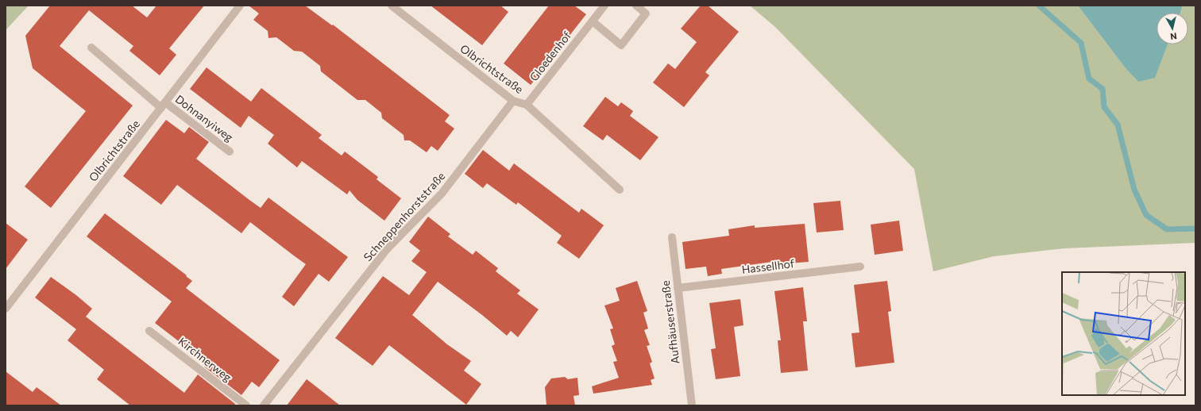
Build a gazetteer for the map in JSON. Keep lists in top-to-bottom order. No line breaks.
{"streets":{"street":["Gloedenhof","Olbrichtstraße","Dohnanyiweg","Schneppenhorststraße","Hassellhof","Aufhäuserstraße","Kirchnerweg"]},"crossings":[["Gloedenhof","Olbrichtstraße"],["Olbrichtstraße","Dohnanyiweg"],["Olbrichtstraße","Schneppenhorststraße"],["Hassellhof","Aufhäuserstraße"]],"north":"bottom"}
